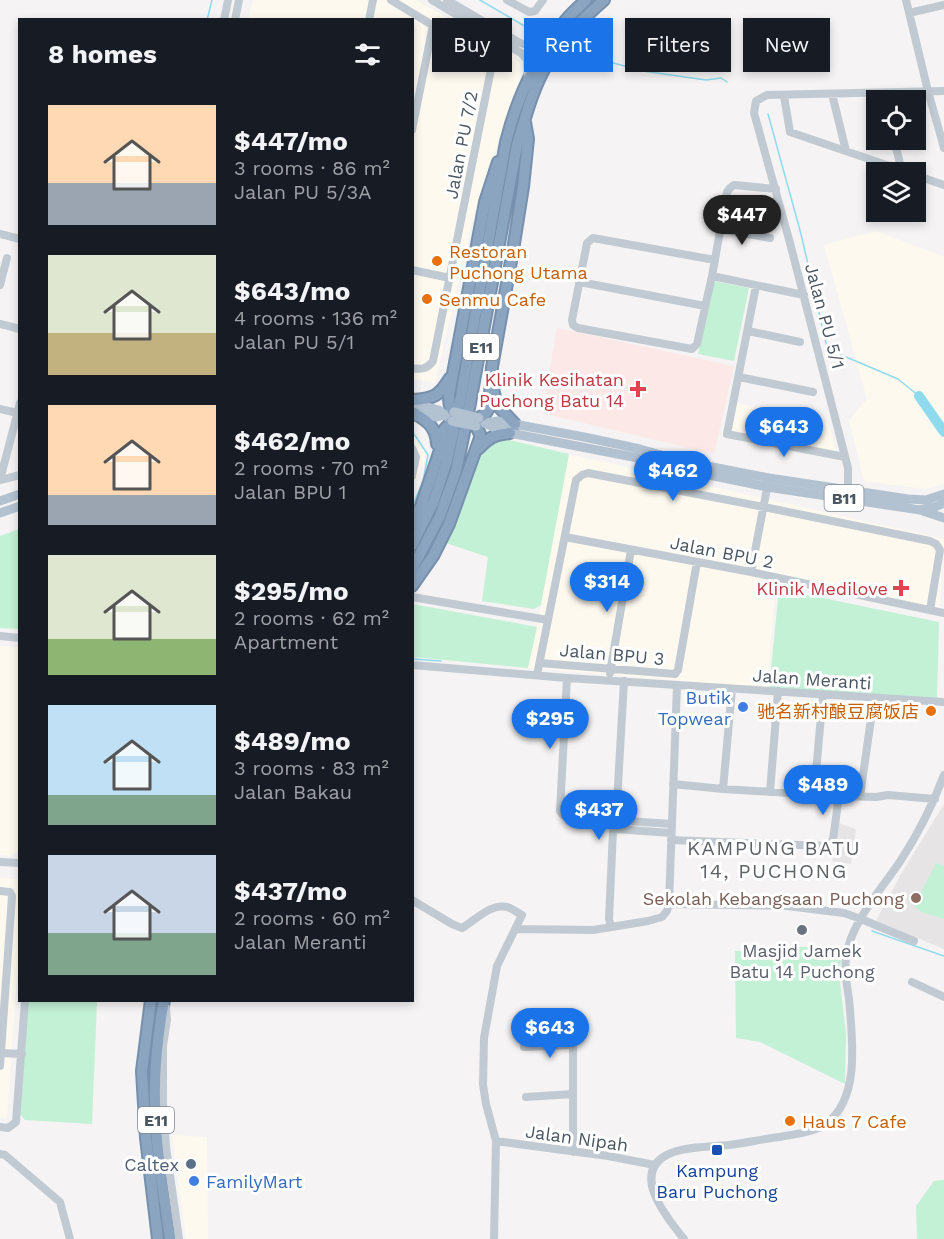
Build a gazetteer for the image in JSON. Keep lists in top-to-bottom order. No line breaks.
{"streets":{"highway":["E11"],"main road":["B11"],"street":["Jalan PU 7/2","Jalan PU 5/1","Jalan BPU 2","Jalan BPU 3","Jalan Meranti","Jalan Nipah"]},"crossings":[["Jalan PU 5/1","B11"],["Jalan BPU 2","Jalan BPU 3"]],"districts":["KAMPUNG BATU 14, PUCHONG"],"places":{"other":["Restoran Puchong Utama","Senmu Cafe","Butik Topwear","驰名新村酿豆腐饭店","Sekolah Kebangsaan Puchong","Masjid Jamek Batu 14 Puchong","Haus 7 Cafe","Caltex","FamilyMart"],"health":["Klinik Kesihatan Puchong Batu 14","Klinik Medilove"],"transit":["Kampung Baru Puchong"]},"page":{"chip":["Buy","Rent","Filters","New"],"heading":"8 homes","list":[{"name":"$447/mo","note":"3 rooms · 86 m² · Jalan PU 5/3A"},{"name":"$643/mo","note":"4 rooms · 136 m² · Jalan PU 5/1"},{"name":"$462/mo","note":"2 rooms · 70 m² · Jalan BPU 1"},{"name":"$295/mo","note":"2 rooms · 62 m² · Apartment"},{"name":"$489/mo","note":"3 rooms · 83 m² · Jalan Bakau"},{"name":"$437/mo","note":"2 rooms · 60 m² · Jalan Meranti"}],"price":["$447","$643","$462","$314","$295","$489","$437","$643"]}}
